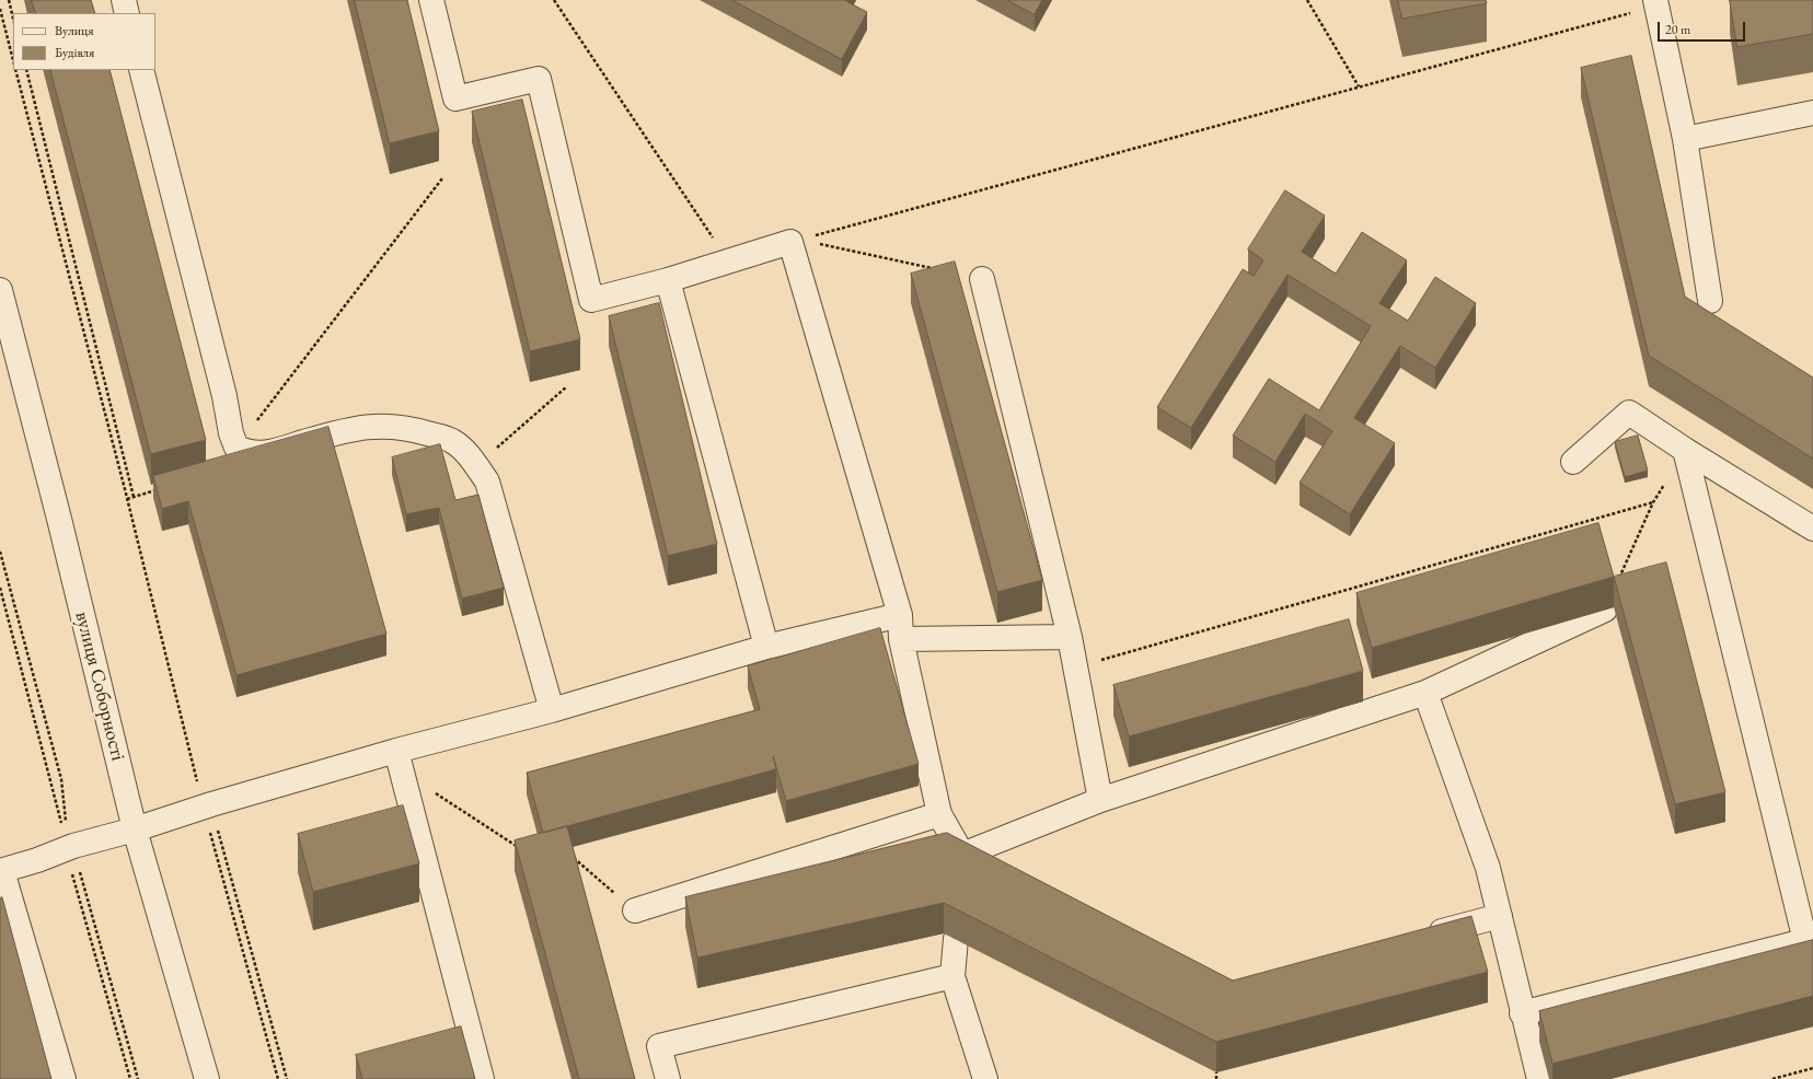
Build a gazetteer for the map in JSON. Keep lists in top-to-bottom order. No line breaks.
{"streets":{"street":["вулиця Соборності"]},"legend":["Вулиця","Будівля"],"scale_bar":"20 m"}
